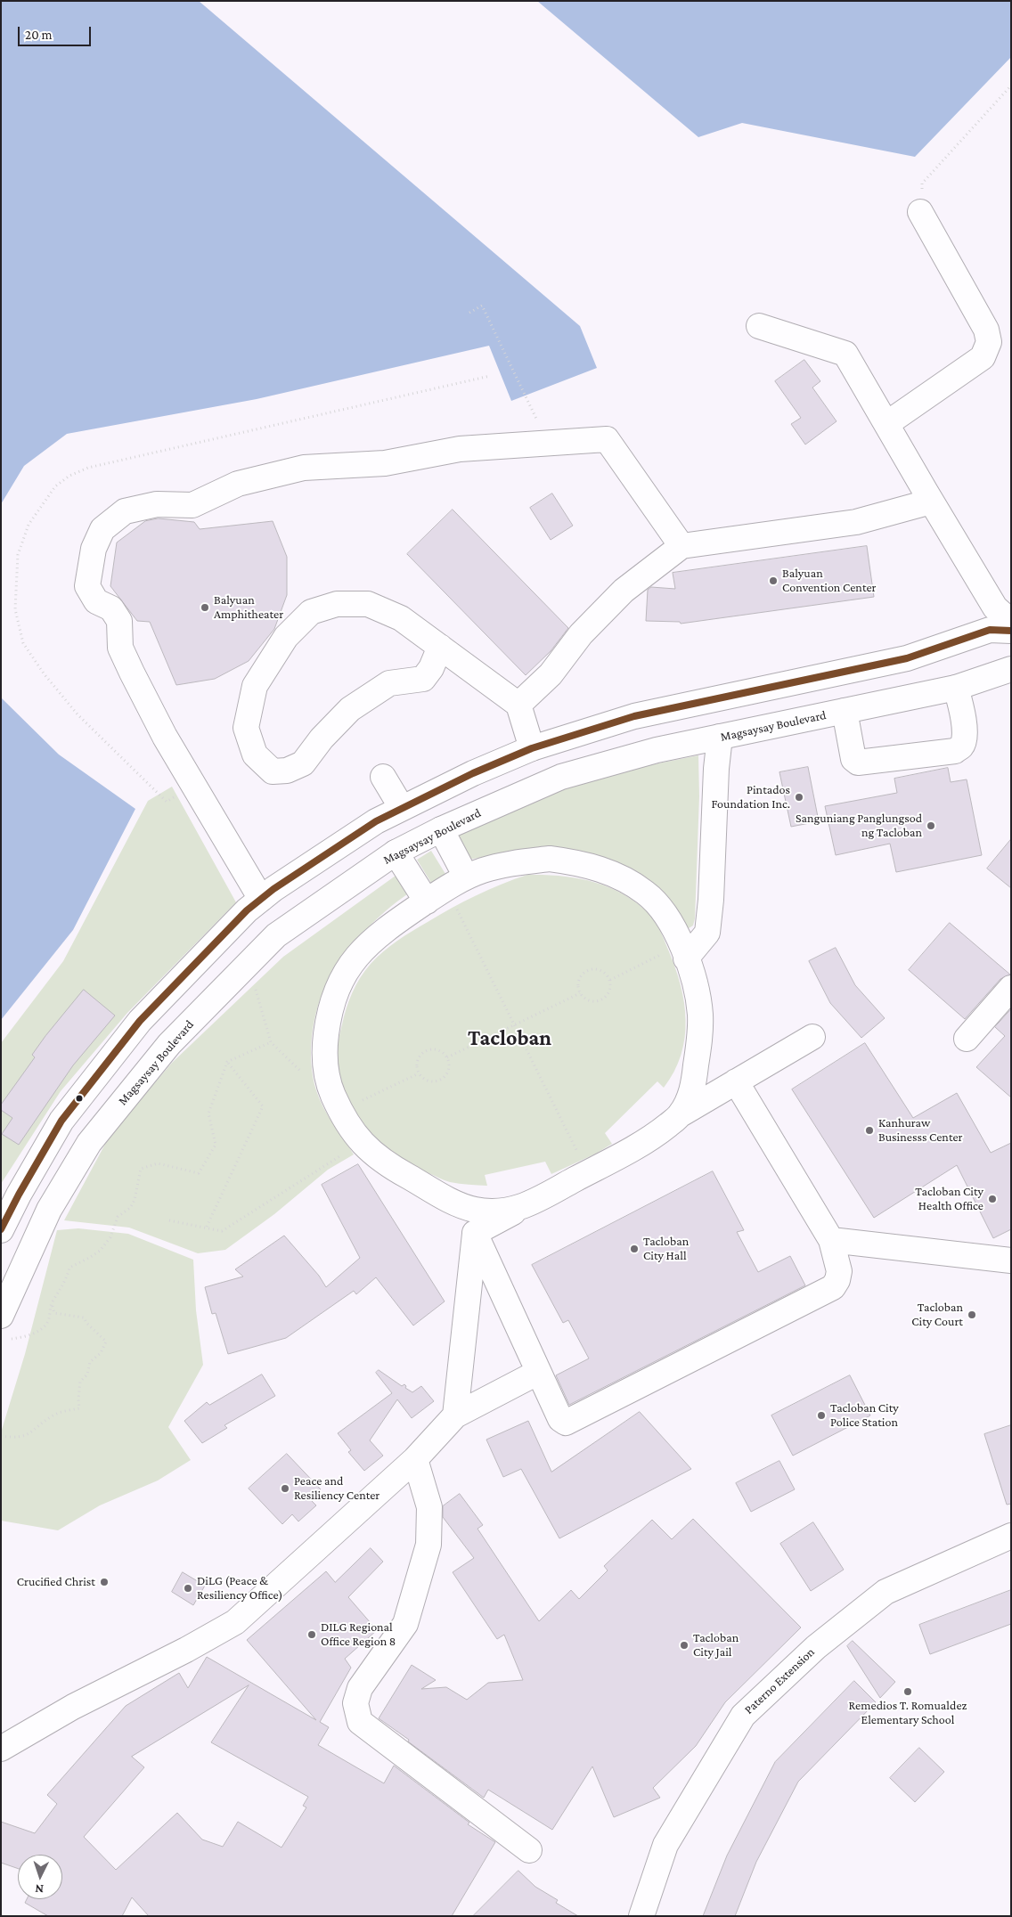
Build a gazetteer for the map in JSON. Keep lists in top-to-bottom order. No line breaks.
{"streets":{"main road":["Magsaysay Boulevard","Paterno Extension"]},"districts":["Tacloban"],"places":["Balyuan Convention Center","Balyuan Amphitheater","Pintados Foundation Inc.","Sanguniang Panglungsod ng Tacloban","Kanhuraw Businesss Center","Tacloban City Health Office","Tacloban City Hall","Tacloban City Court","Tacloban City Police Station","Peace and Resiliency Center","Crucified Christ","DiLG (Peace & Resiliency Office)","DILG Regional Office Region 8","Tacloban City Jail","Remedios T. Romualdez Elementary School"],"scale_bar":"20 m","north":"bottom"}
